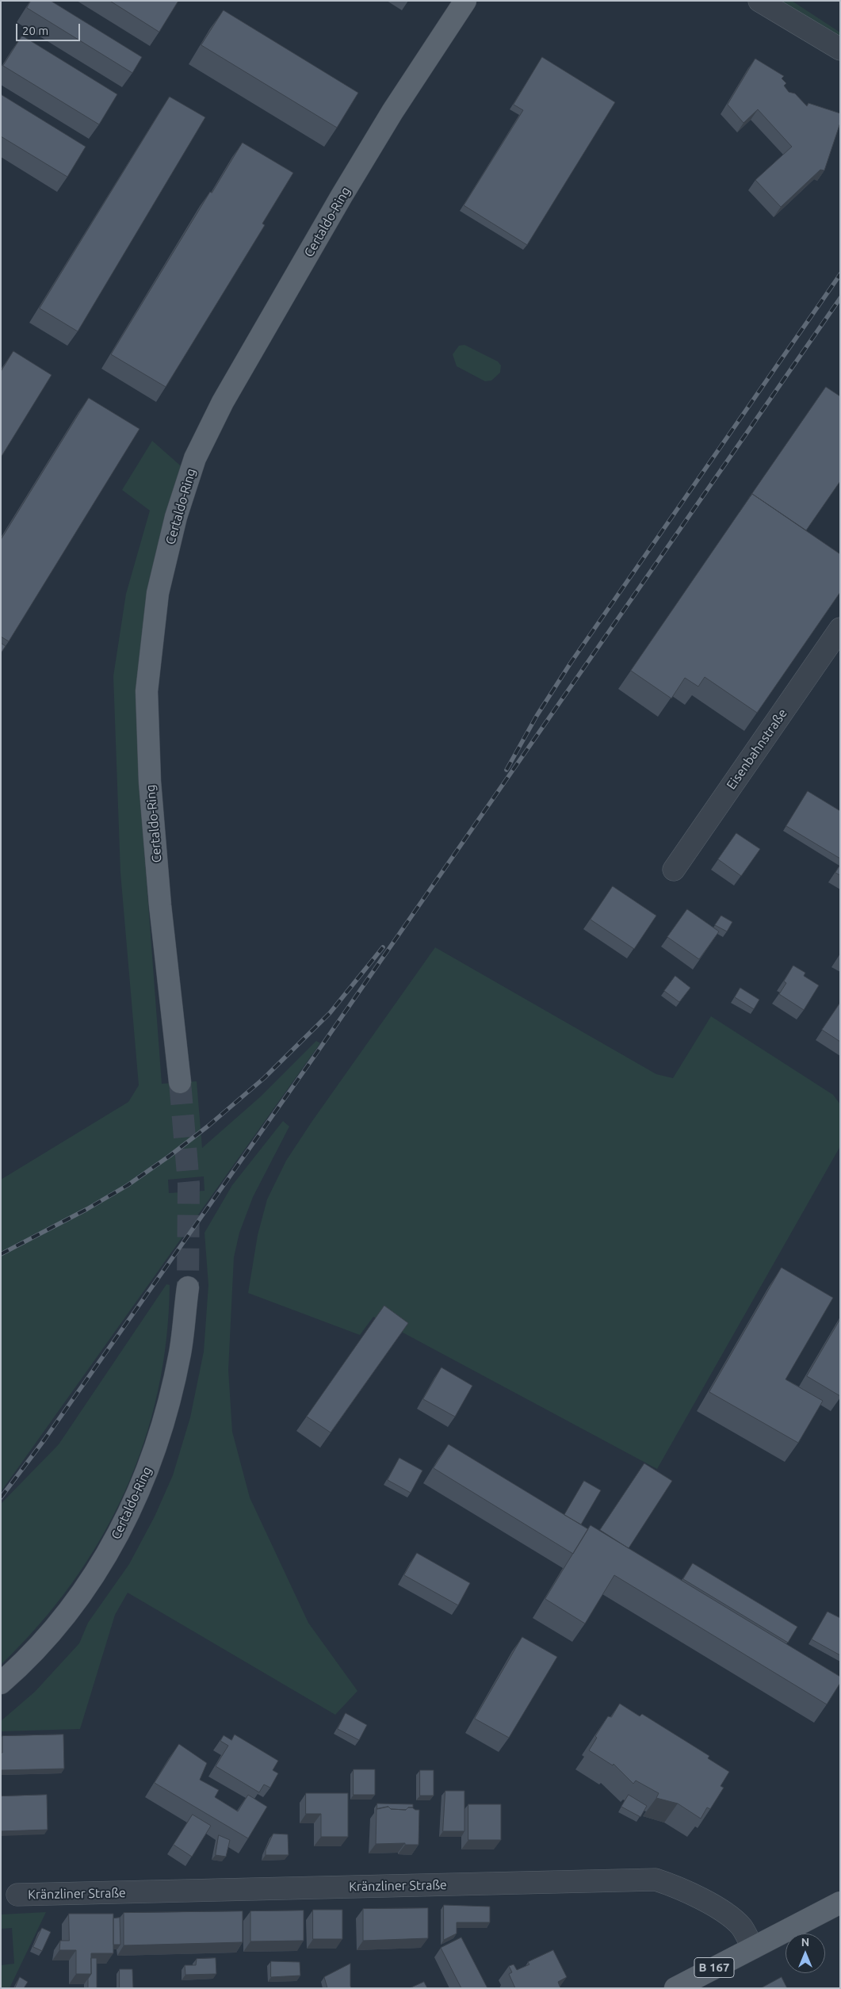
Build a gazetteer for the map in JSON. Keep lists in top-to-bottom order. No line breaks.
{"streets":{"main road":["Certaldo-Ring","B 167"],"street":["Eisenbahnstraße","Kränzliner Straße"]},"crossings":[["Kränzliner Straße","B 167"]],"scale_bar":"20 m","north":"top"}
